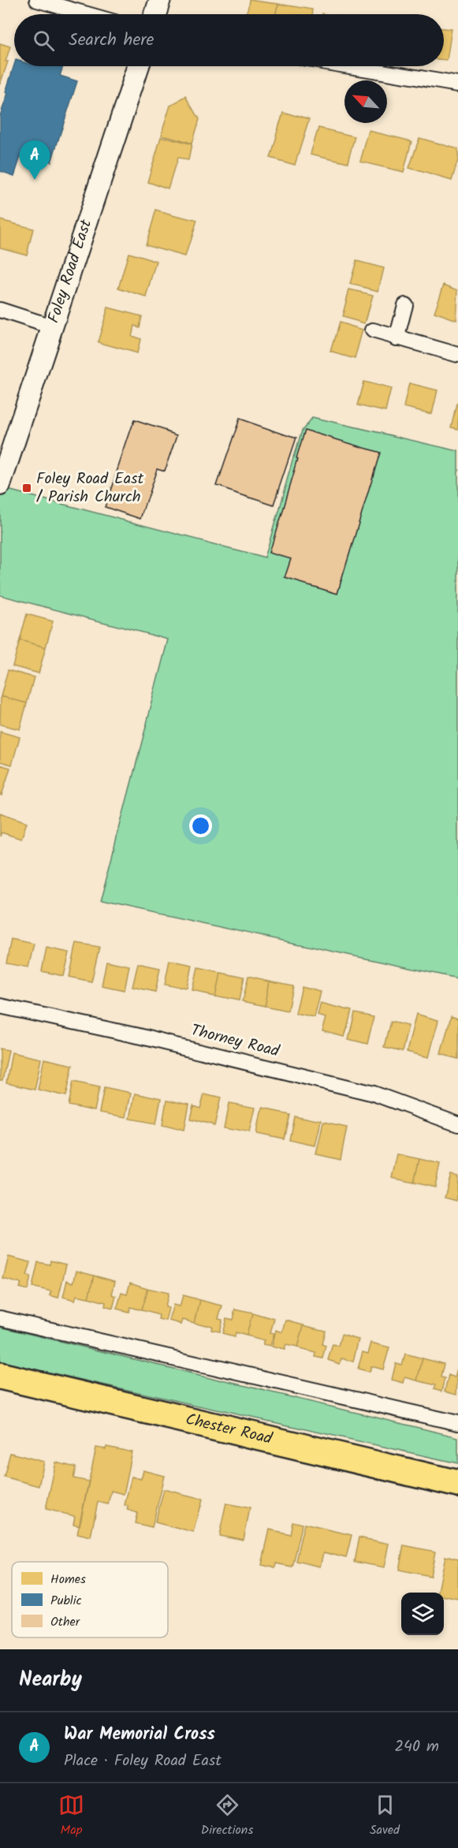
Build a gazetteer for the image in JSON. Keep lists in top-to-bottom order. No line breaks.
{"streets":{"highway":["Chester Road"],"main road":["Foley Road East"],"street":["Thorney Road"]},"places":{"transit":["Foley Road East / Parish Church"]},"legend":["Homes","Public","Other"],"north":"top left","page":{"search":"Search here","pins":"A","heading":"Nearby","list":[{"mark":"A","name":"War Memorial Cross","note":"Place · Foley Road East","value":"240 m"}],"nav":["Map","Directions","Saved"]}}
